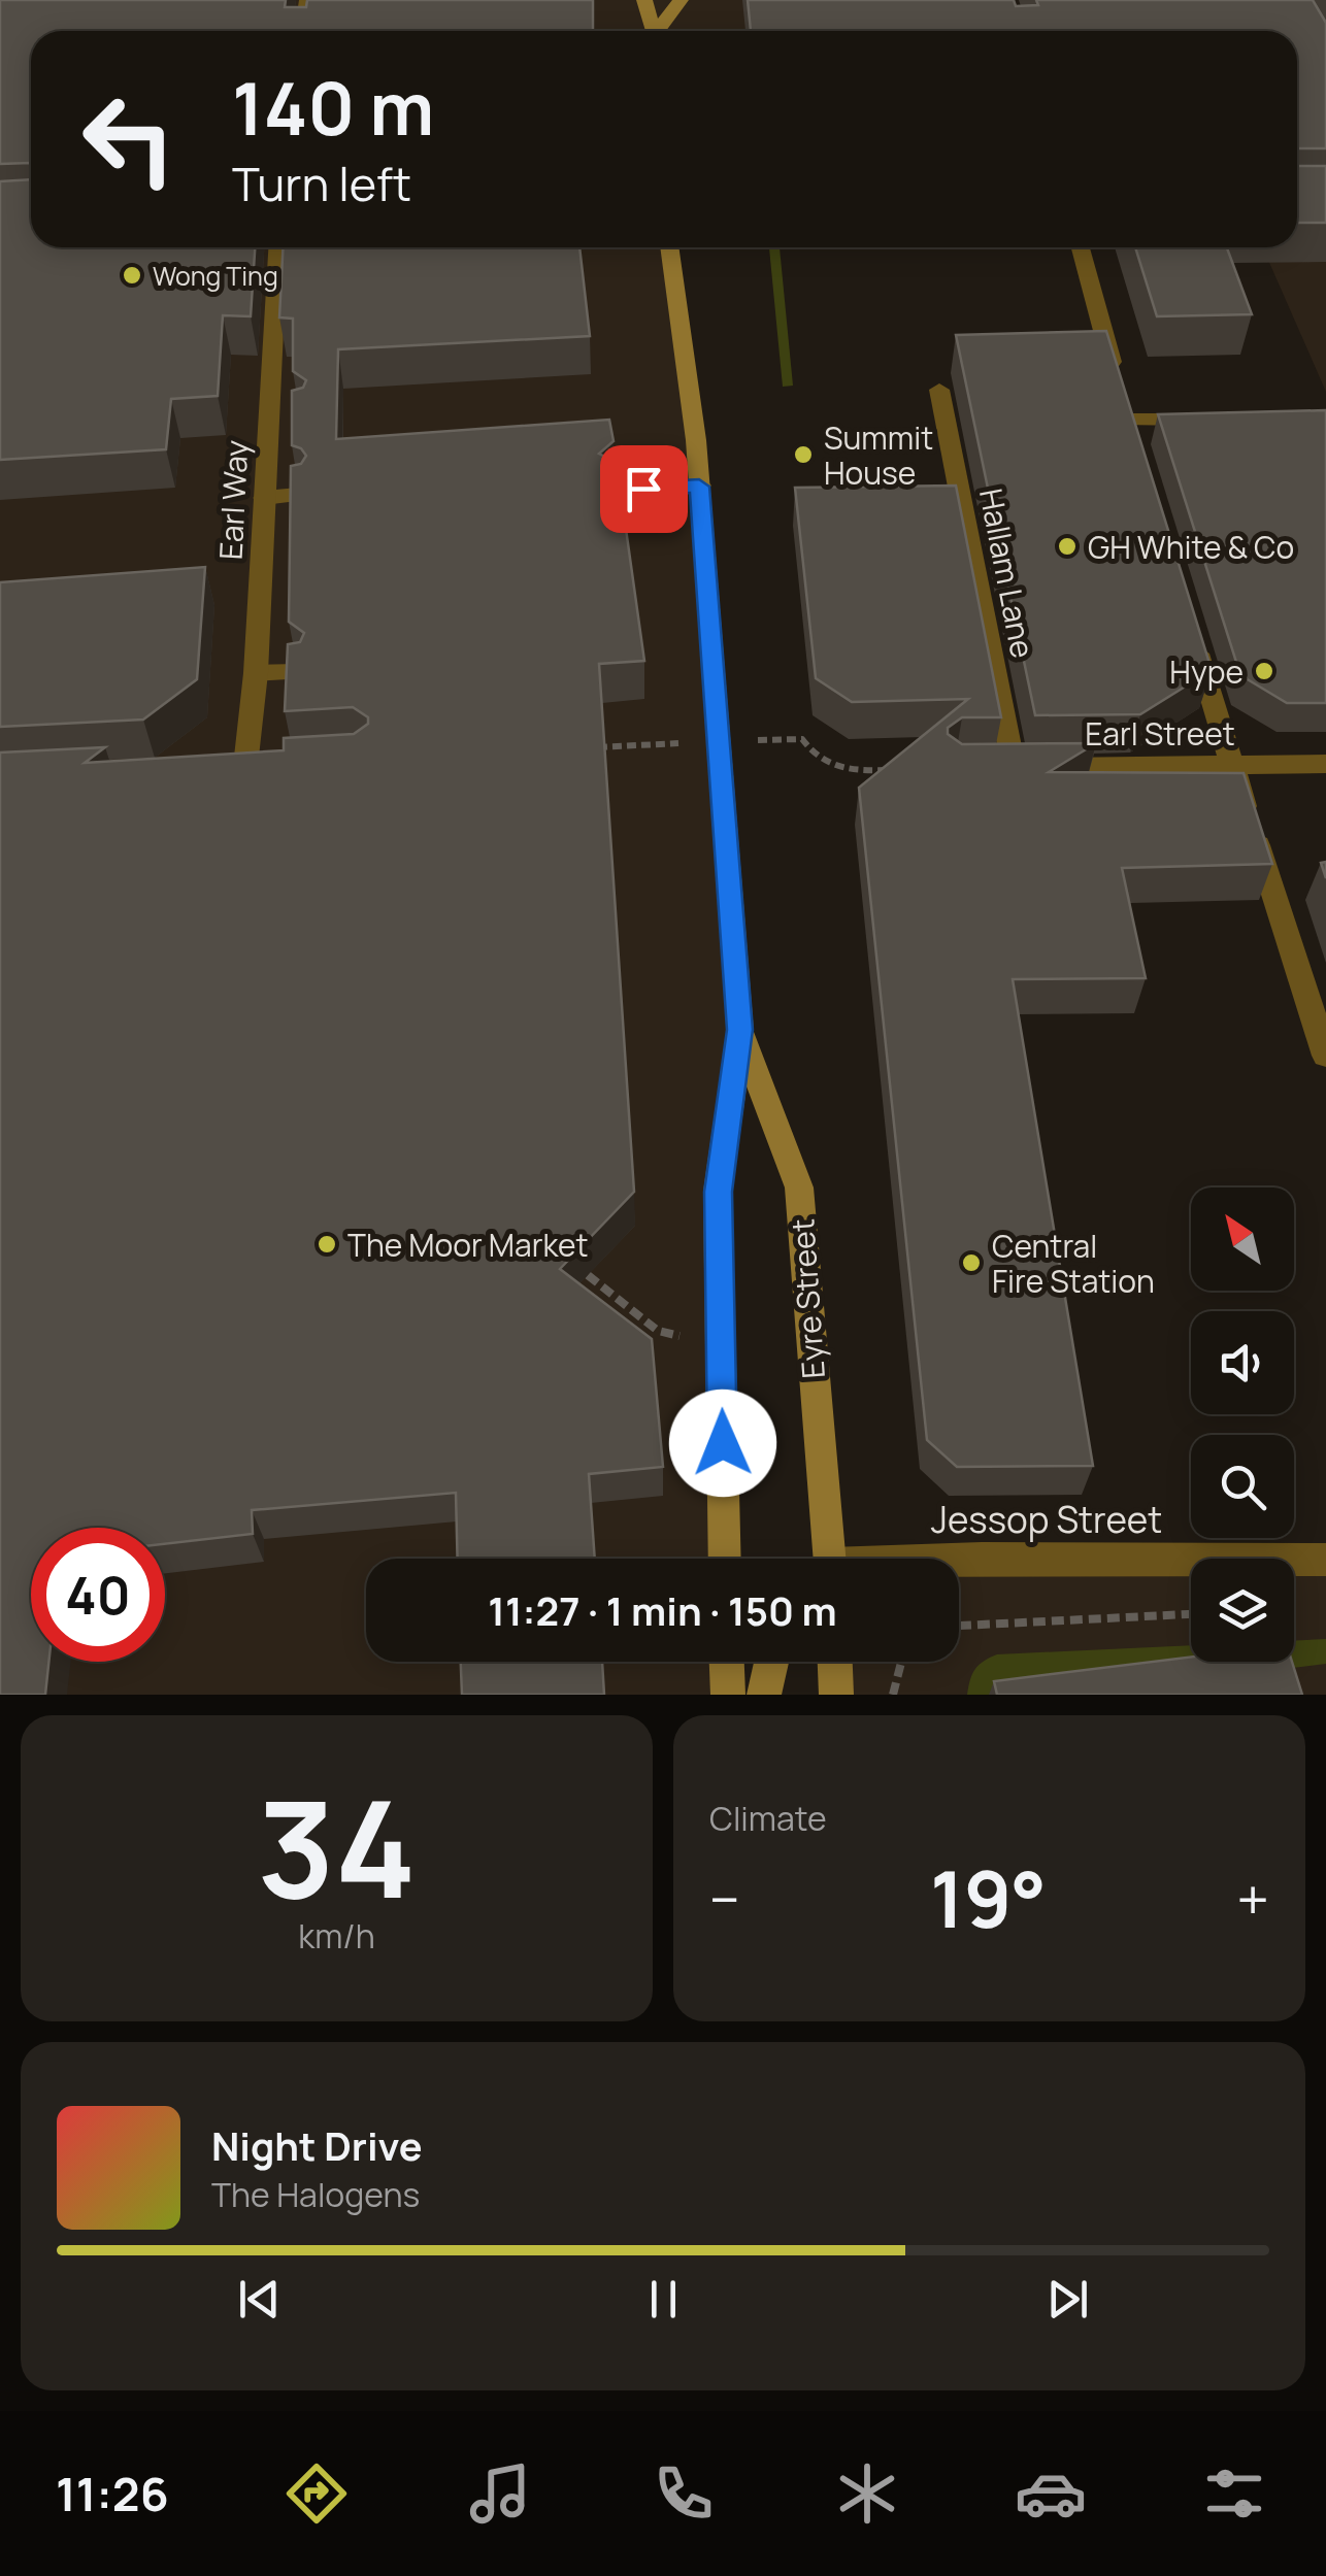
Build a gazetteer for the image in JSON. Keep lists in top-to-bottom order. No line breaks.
{"streets":{"street":["Earl Way","Hallam Lane","Earl Street","Eyre Street","Jessop Street"]},"crossings":[["Hallam Lane","Earl Street"]],"places":["Wong Ting","Summit House","GH White & Co","Hype","The Moor Market","Central Fire Station"],"north":"top left","page":{"turn":["140 m","Turn left"],"limit":"40","trip":"11:27 · 1 min · 150 m","tile":[["34","km/h"],"Climate"],"heat":["−","19°","+"],"song":["Night Drive","The Halogens"],"tabs":"11:26"}}
